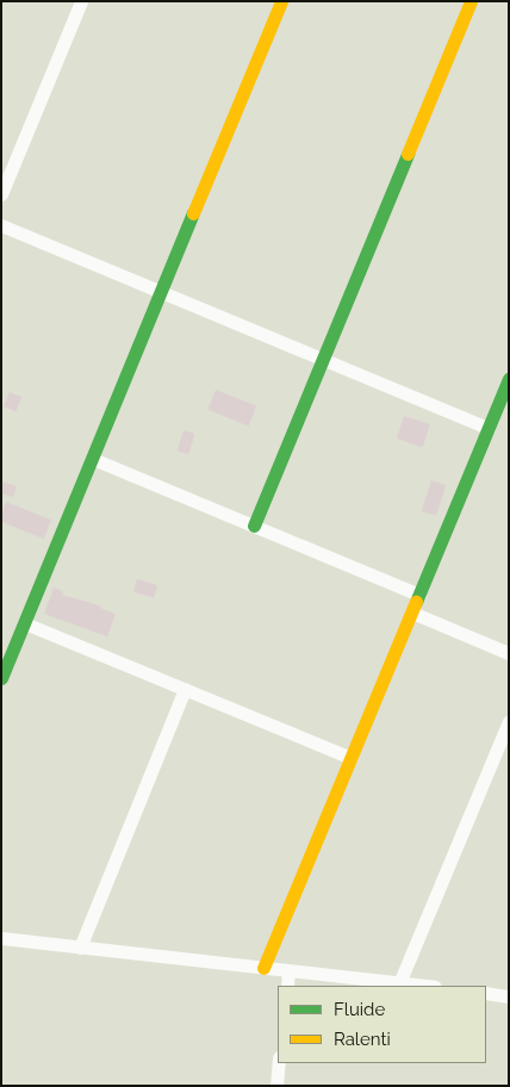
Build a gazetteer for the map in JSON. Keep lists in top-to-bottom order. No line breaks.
{"legend":["Fluide","Ralenti"]}
